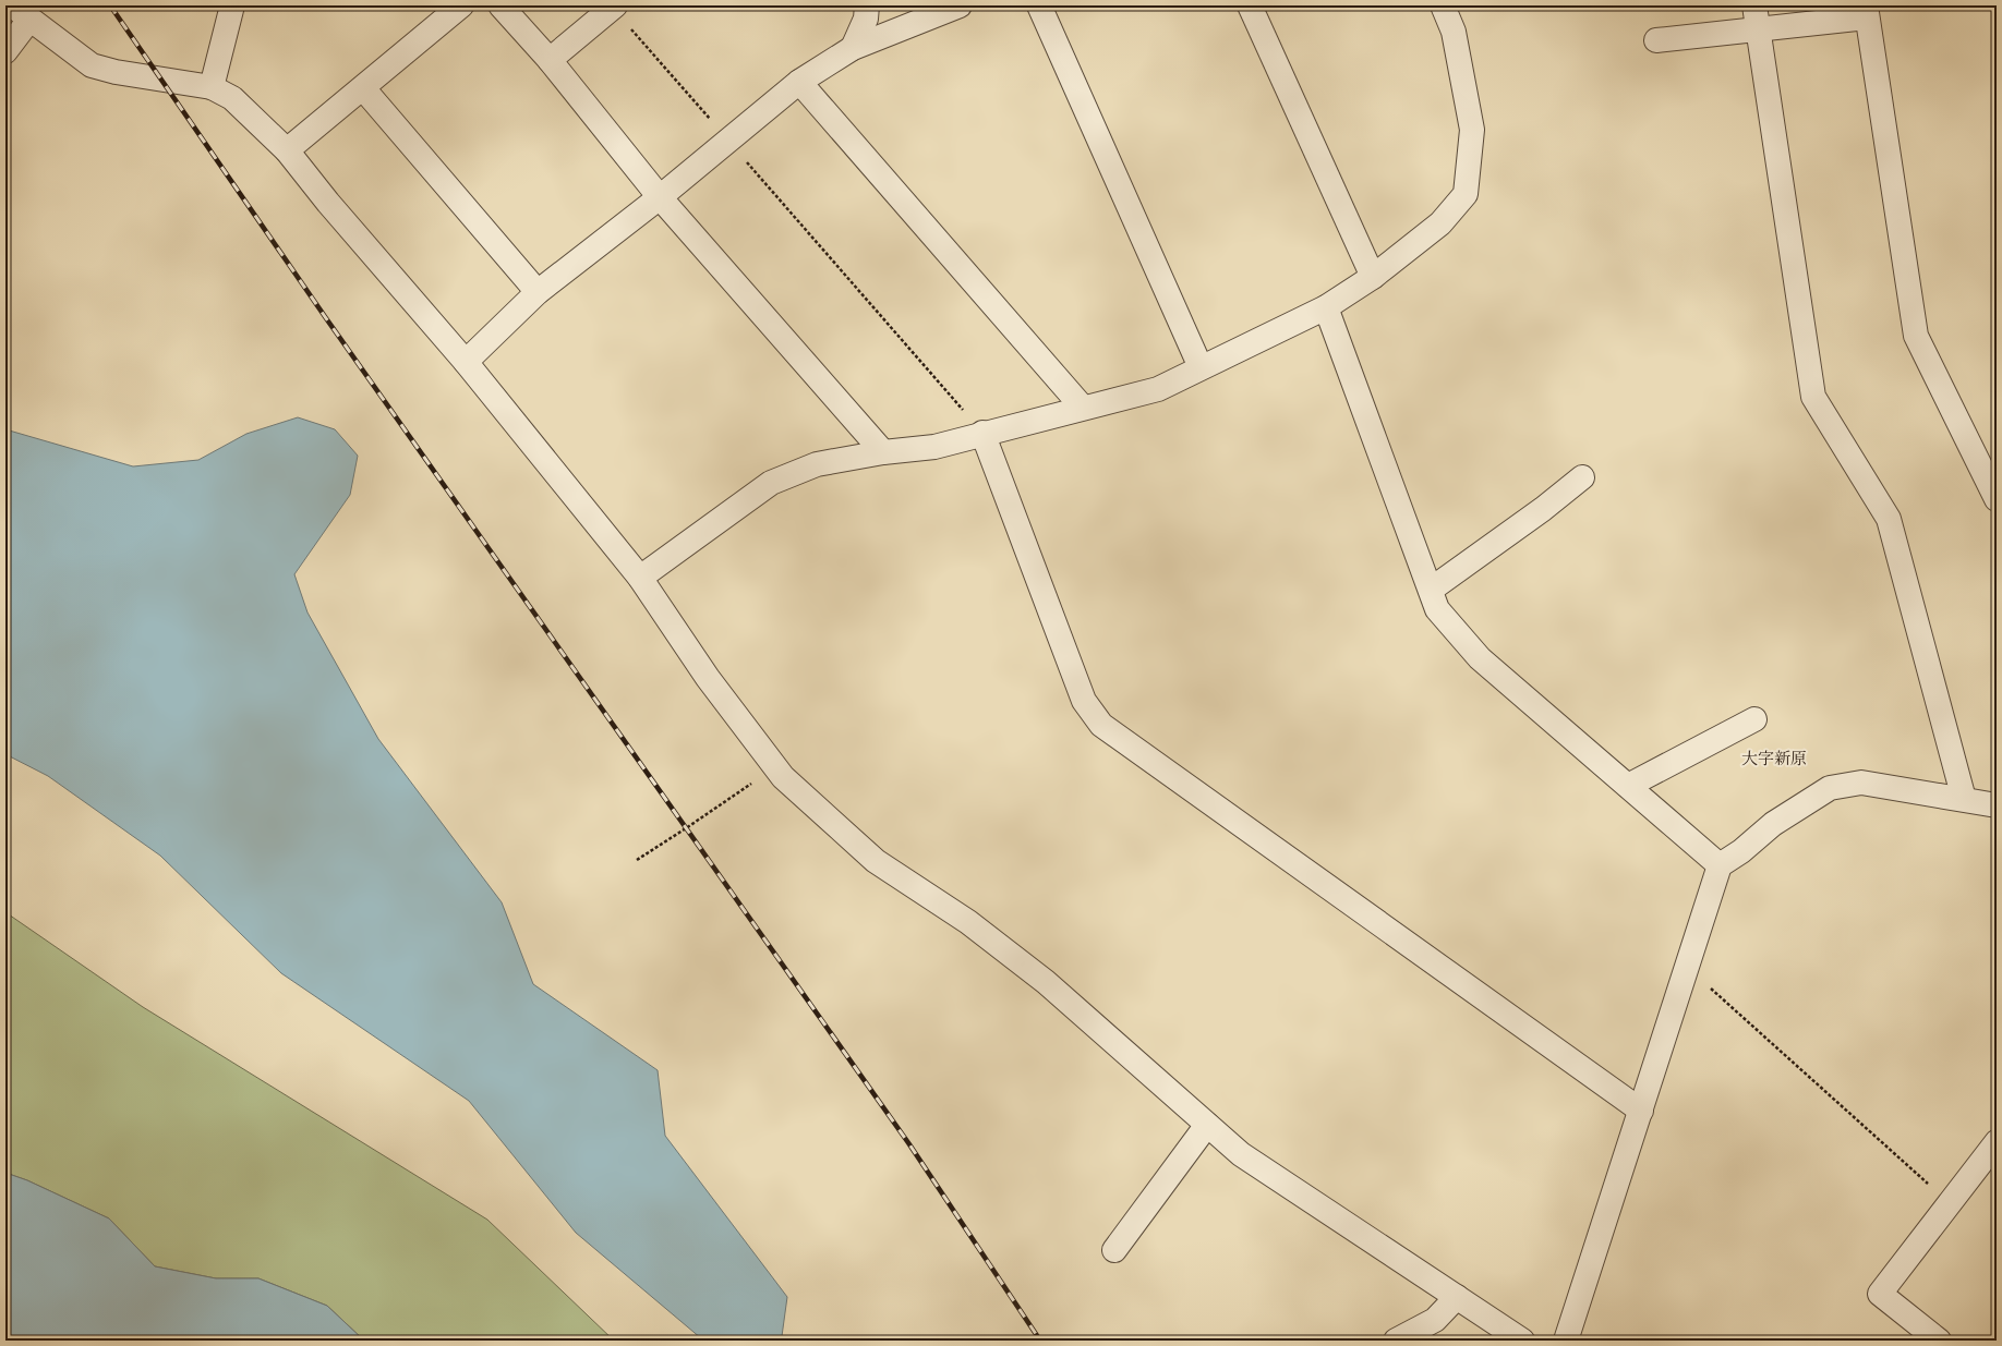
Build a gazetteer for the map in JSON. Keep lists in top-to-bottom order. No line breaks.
{"districts":["大字新原"]}
